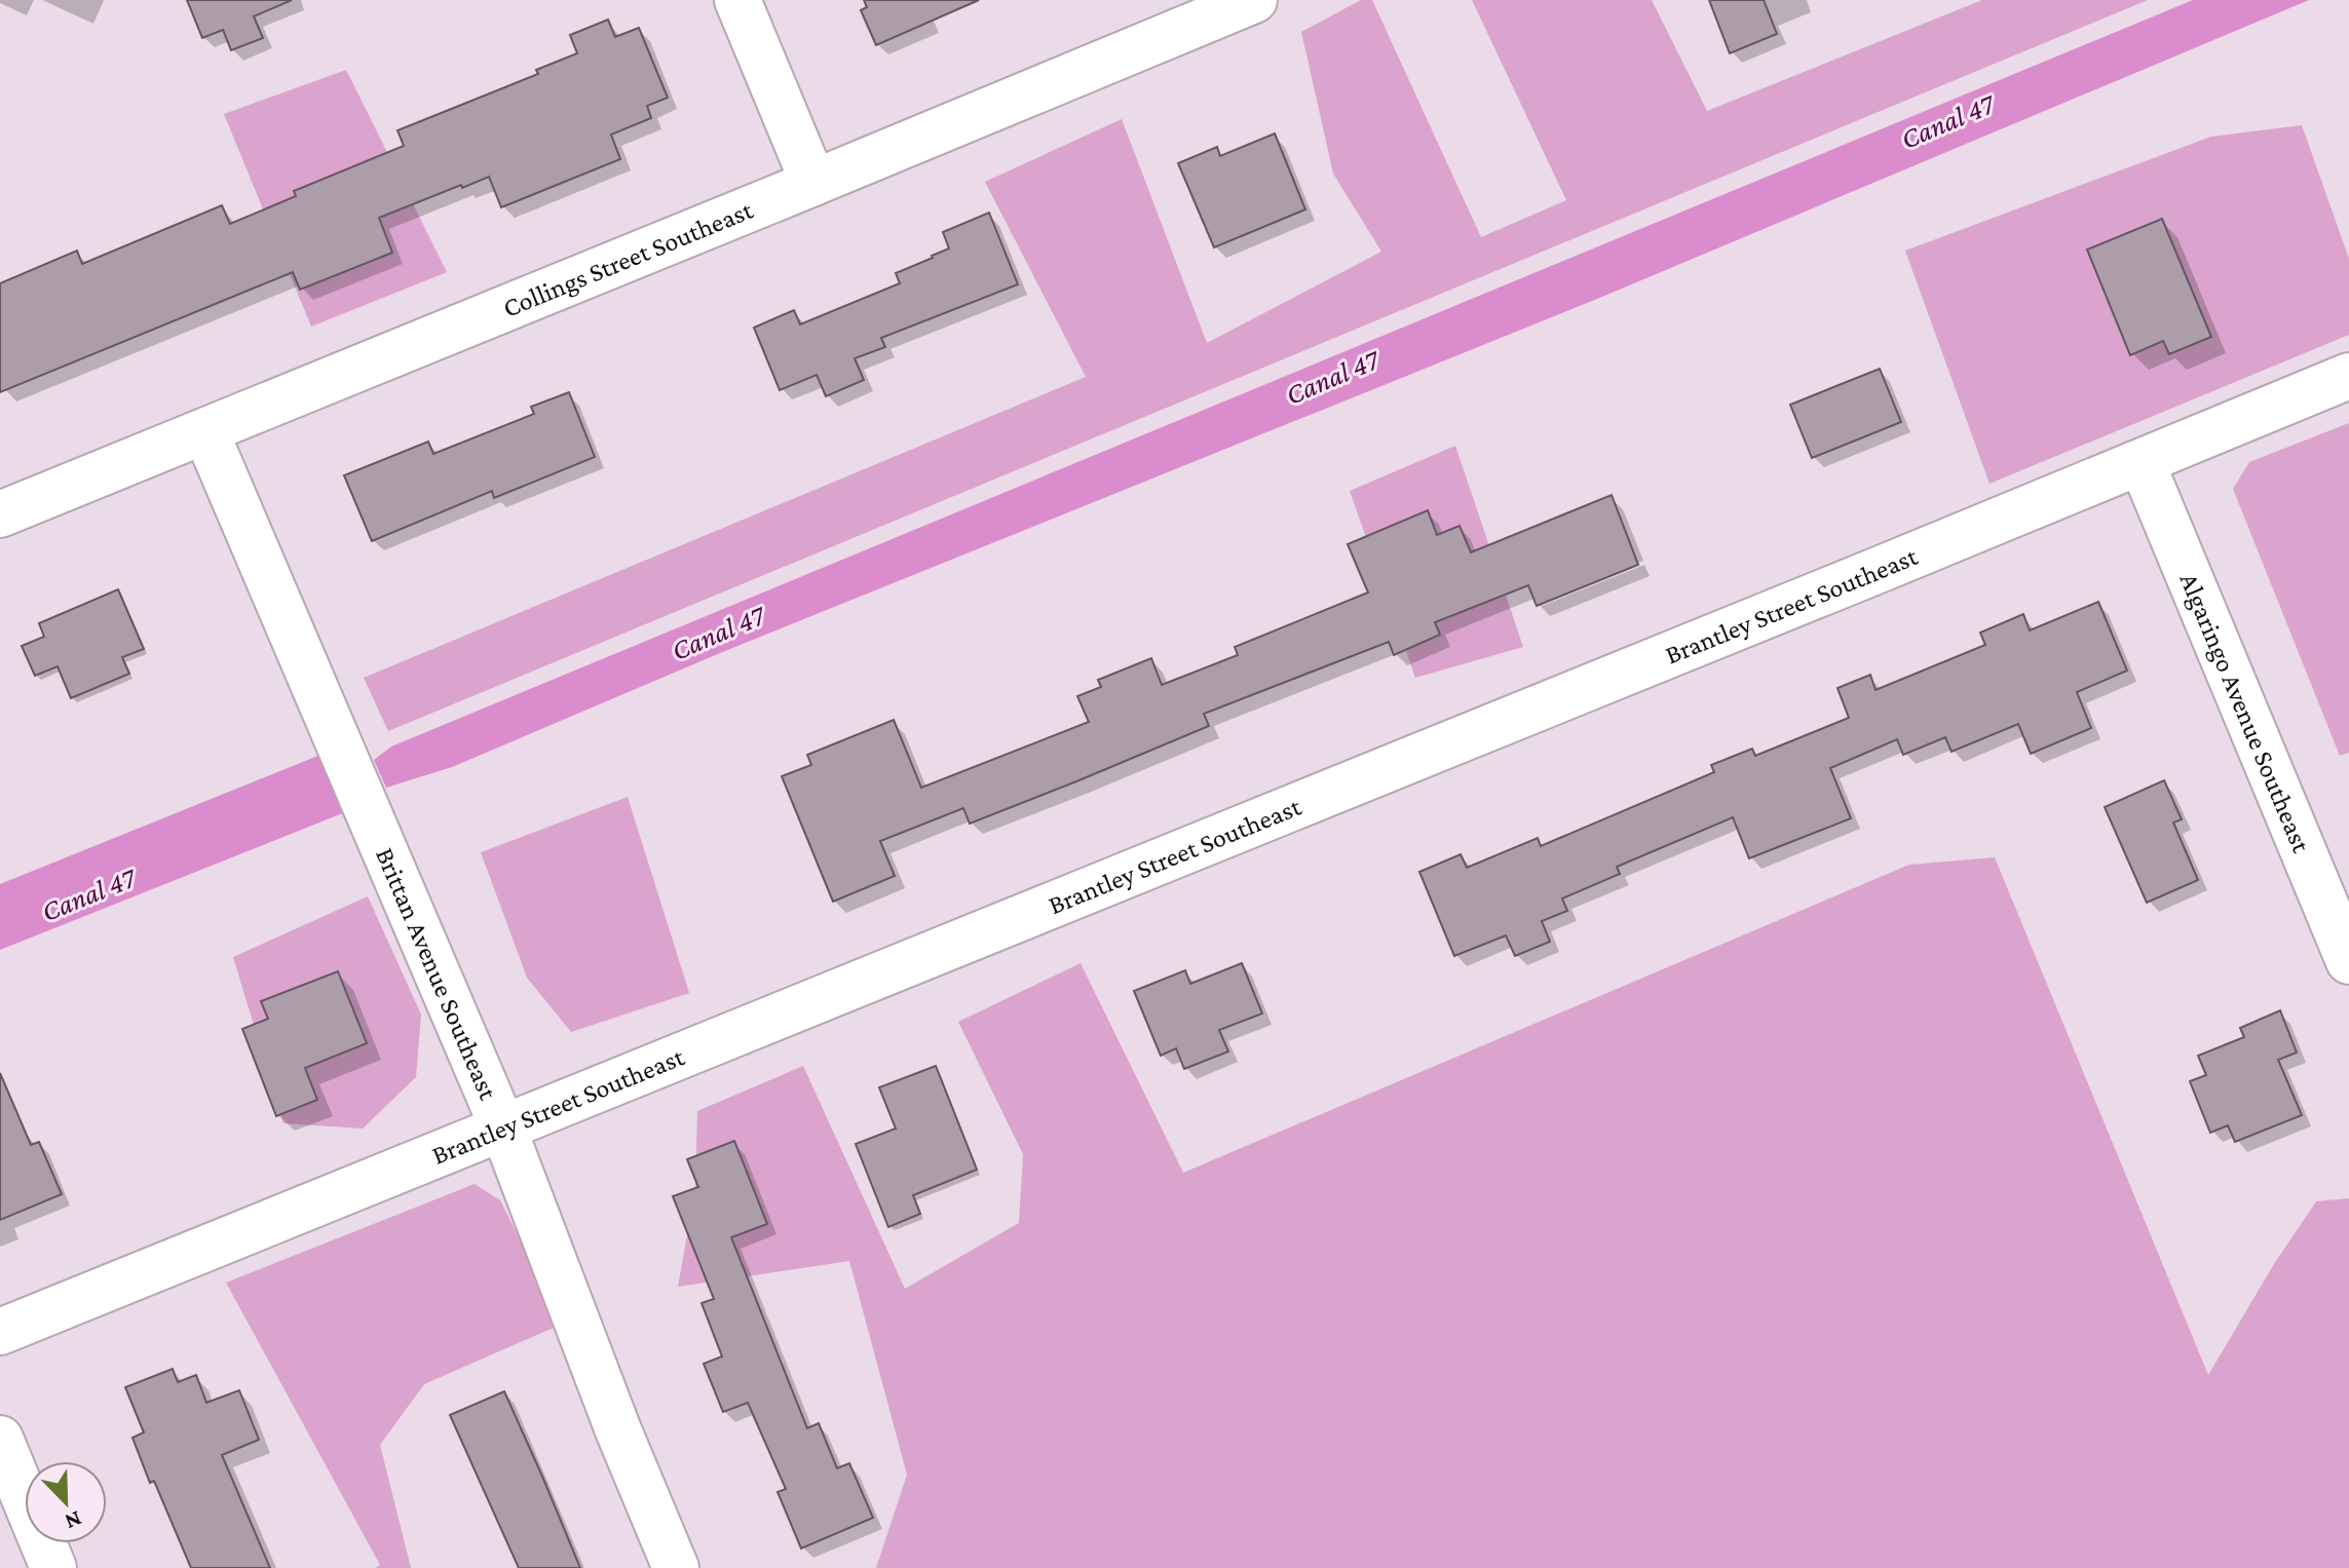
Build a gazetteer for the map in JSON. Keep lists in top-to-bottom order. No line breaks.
{"streets":{"street":["Collings Street Southeast","Brantley Street Southeast","Algaringo Avenue Southeast","Brittan Avenue Southeast"]},"crossings":[["Collings Street Southeast","Brittan Avenue Southeast"],["Brantley Street Southeast","Algaringo Avenue Southeast"],["Brantley Street Southeast","Brittan Avenue Southeast"]],"water":["Canal 47"],"north":"bottom right"}
